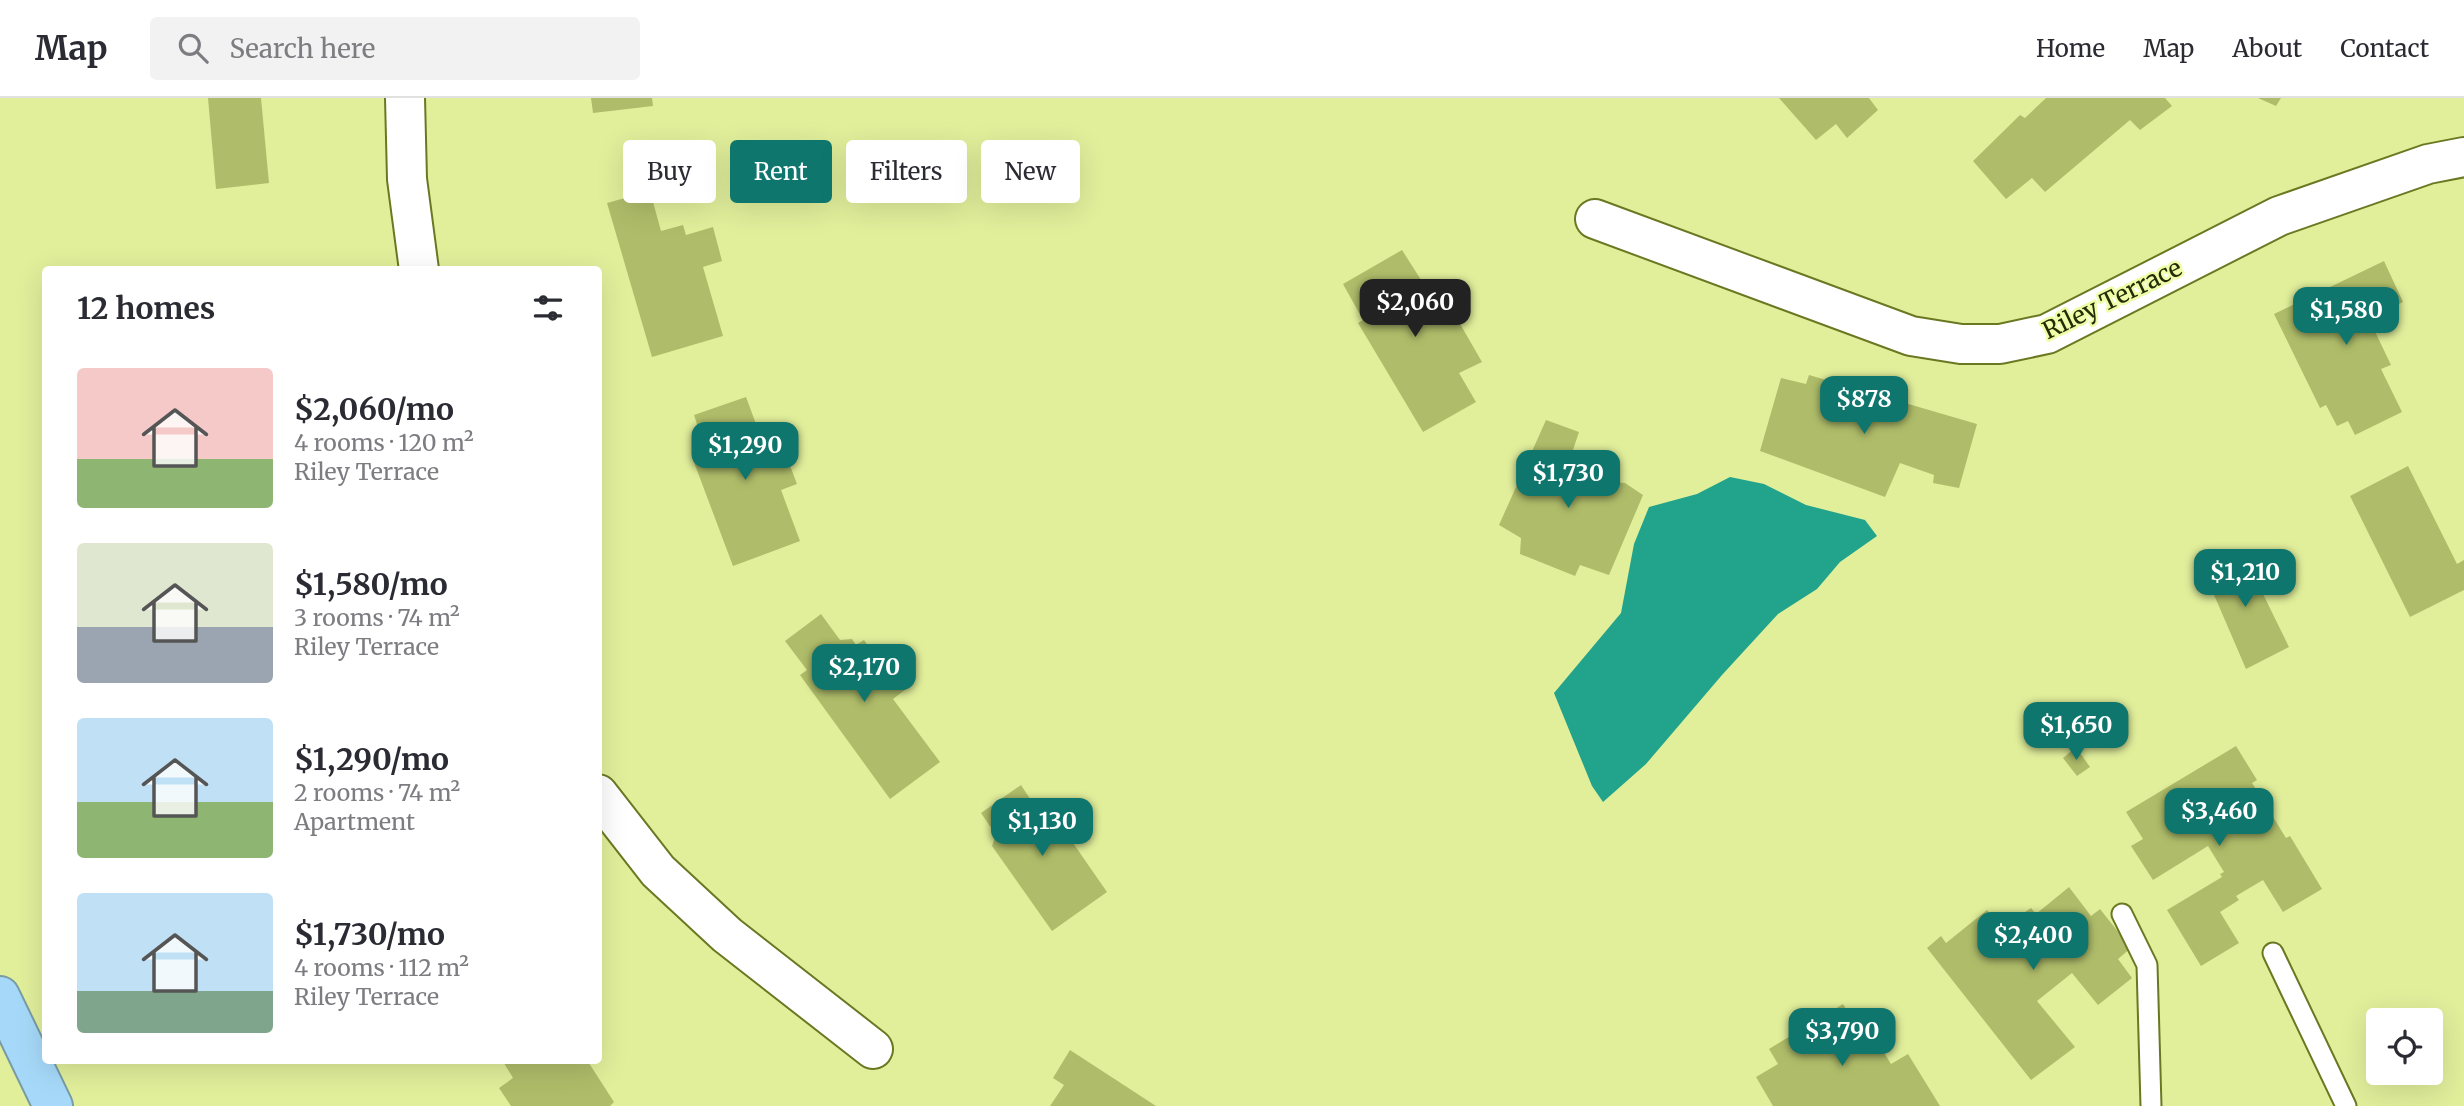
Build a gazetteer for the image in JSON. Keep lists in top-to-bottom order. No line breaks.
{"streets":{"street":["Riley Terrace"]},"page":{"header":"Map","search":"Search here","nav":["Home","Map","About","Contact"],"chip":["Buy","Rent","Filters","New"],"heading":"12 homes","price":["$2,060","$1,580","$878","$1,290","$1,730","$1,210","$2,170","$1,650","$3,460","$1,130","$2,400","$3,790"],"list":[{"name":"$2,060/mo","note":"4 rooms · 120 m² · Riley Terrace"},{"name":"$1,580/mo","note":"3 rooms · 74 m² · Riley Terrace"},{"name":"$1,290/mo","note":"2 rooms · 74 m² · Apartment"},{"name":"$1,730/mo","note":"4 rooms · 112 m² · Riley Terrace"}]}}
